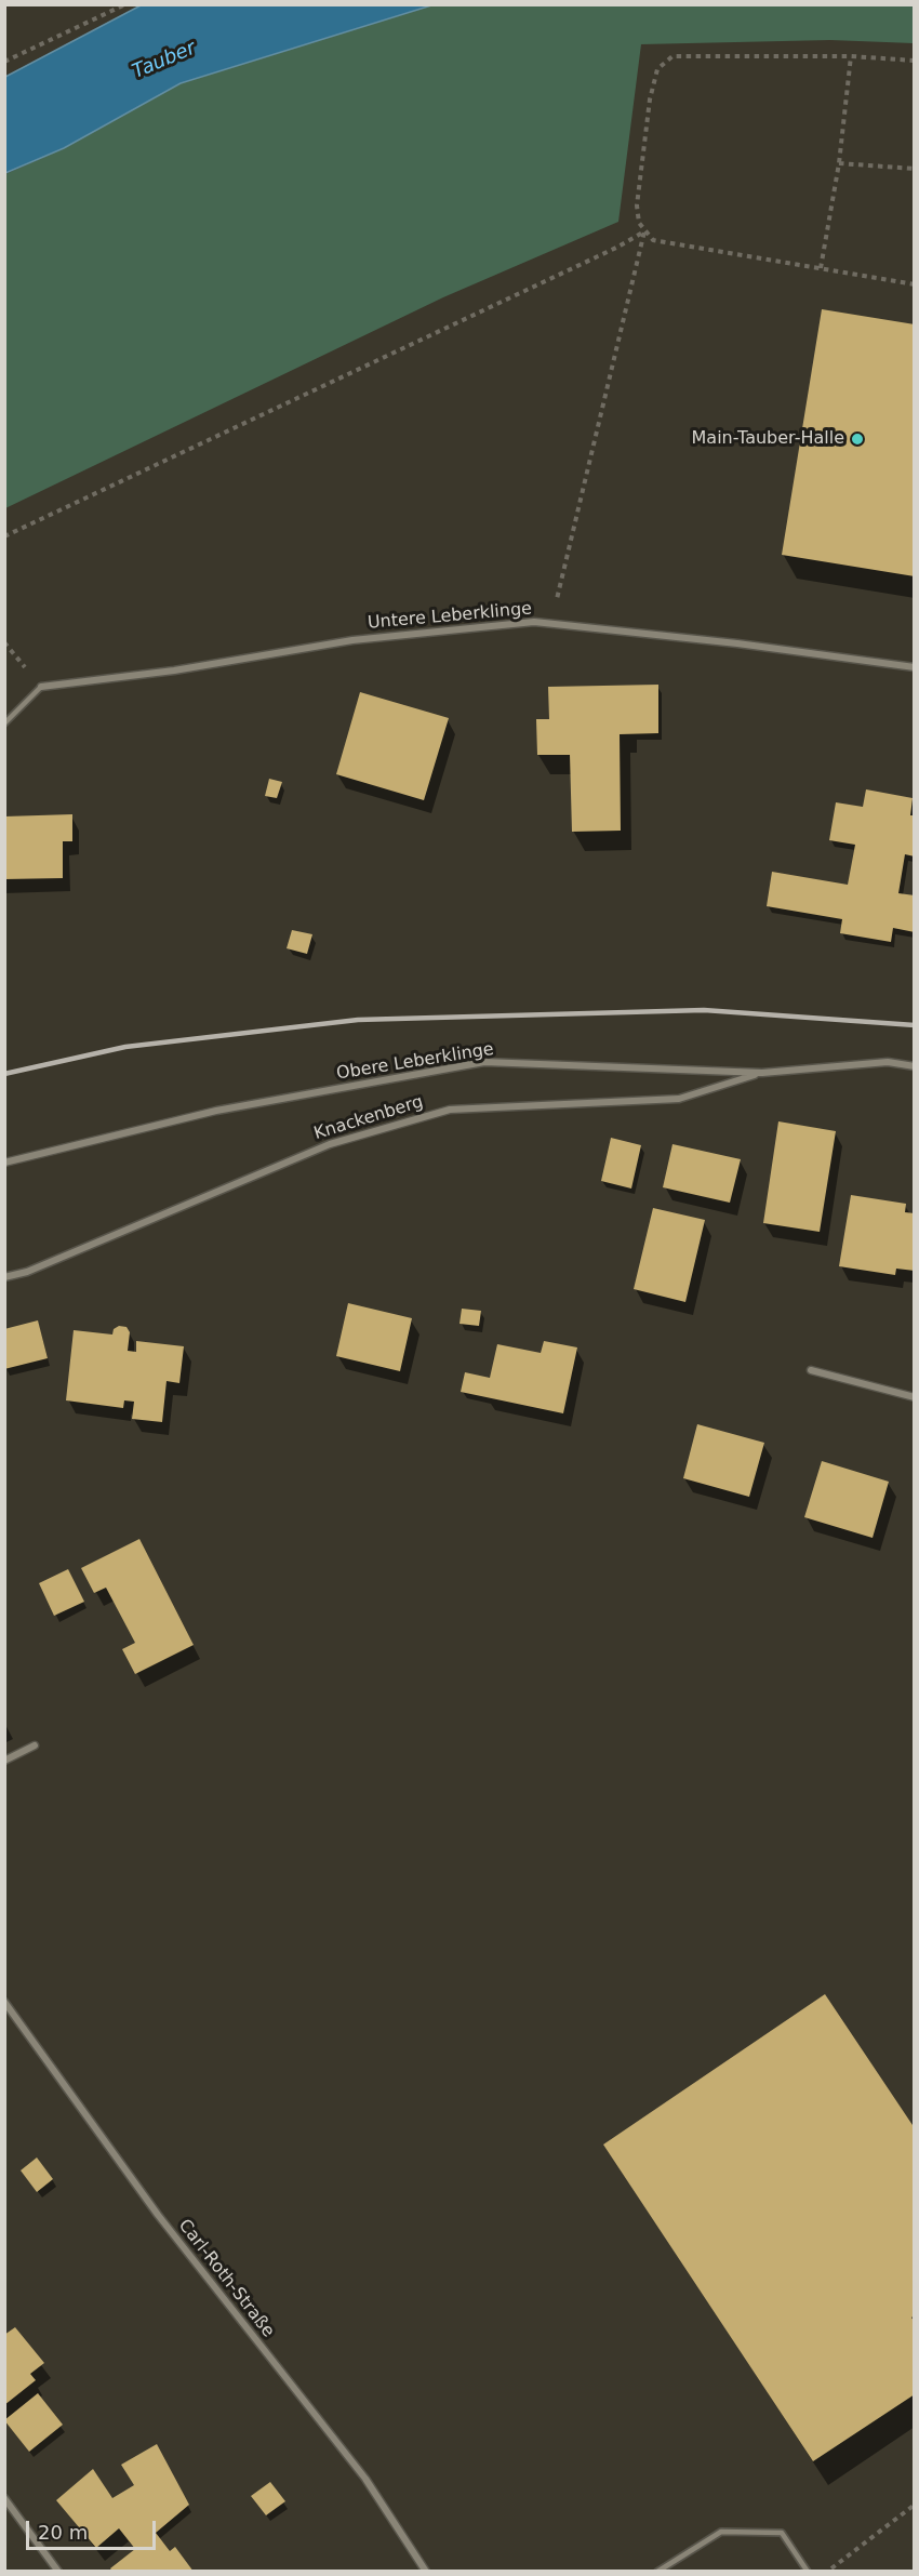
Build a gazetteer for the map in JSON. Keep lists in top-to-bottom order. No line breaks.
{"streets":{"street":["Untere Leberklinge","Obere Leberklinge","Knackenberg","Carl-Roth-Straße"]},"crossings":[["Obere Leberklinge","Knackenberg"]],"water":["Tauber"],"places":["Main-Tauber-Halle"],"scale_bar":"20 m"}
